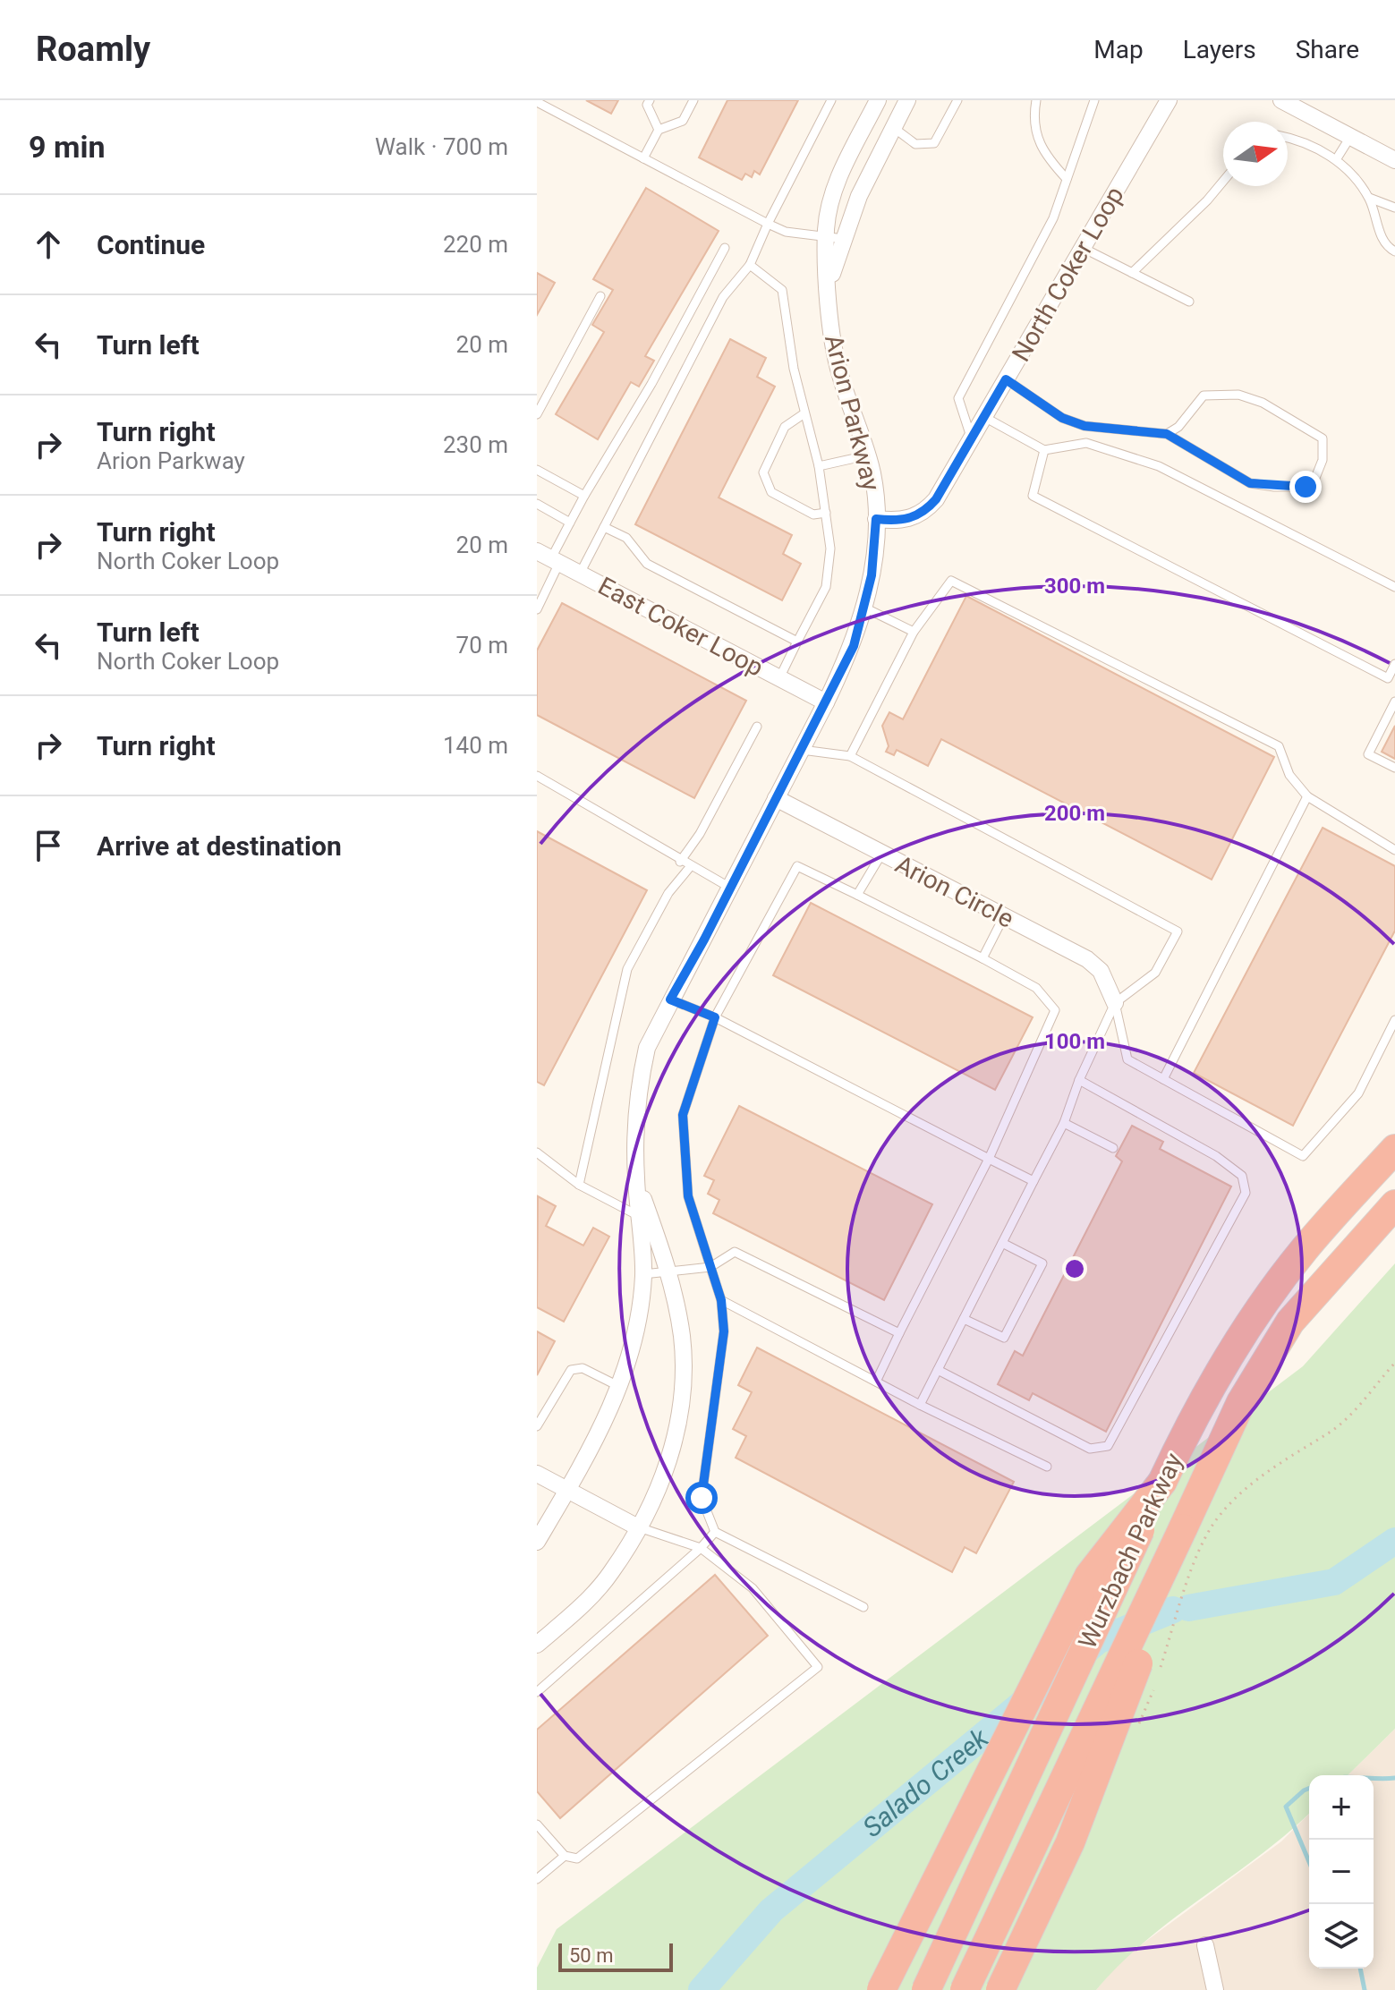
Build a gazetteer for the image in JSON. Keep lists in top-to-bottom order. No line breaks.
{"streets":{"highway":["Wurzbach Parkway"],"street":["North Coker Loop","Arion Parkway","East Coker Loop","Arion Circle"]},"crossings":[["North Coker Loop","Arion Parkway"],["Arion Parkway","East Coker Loop"],["Arion Parkway","Arion Circle"]],"water":["Salado Creek"],"scale_bar":"50 m","north":"right","page":{"header":"Roamly","nav":["Map","Layers","Share"],"heading":["9 min","Walk · 700 m"],"list":[["Continue","220 m"],["Turn left","20 m"],["Turn right","Arion Parkway","230 m"],["Turn right","North Coker Loop","20 m"],["Turn left","North Coker Loop","70 m"],["Turn right","140 m"],"Arrive at destination"],"map_buttons":["+","−"],"scale":"50 m"},"rings":["300 m","200 m","100 m"]}
